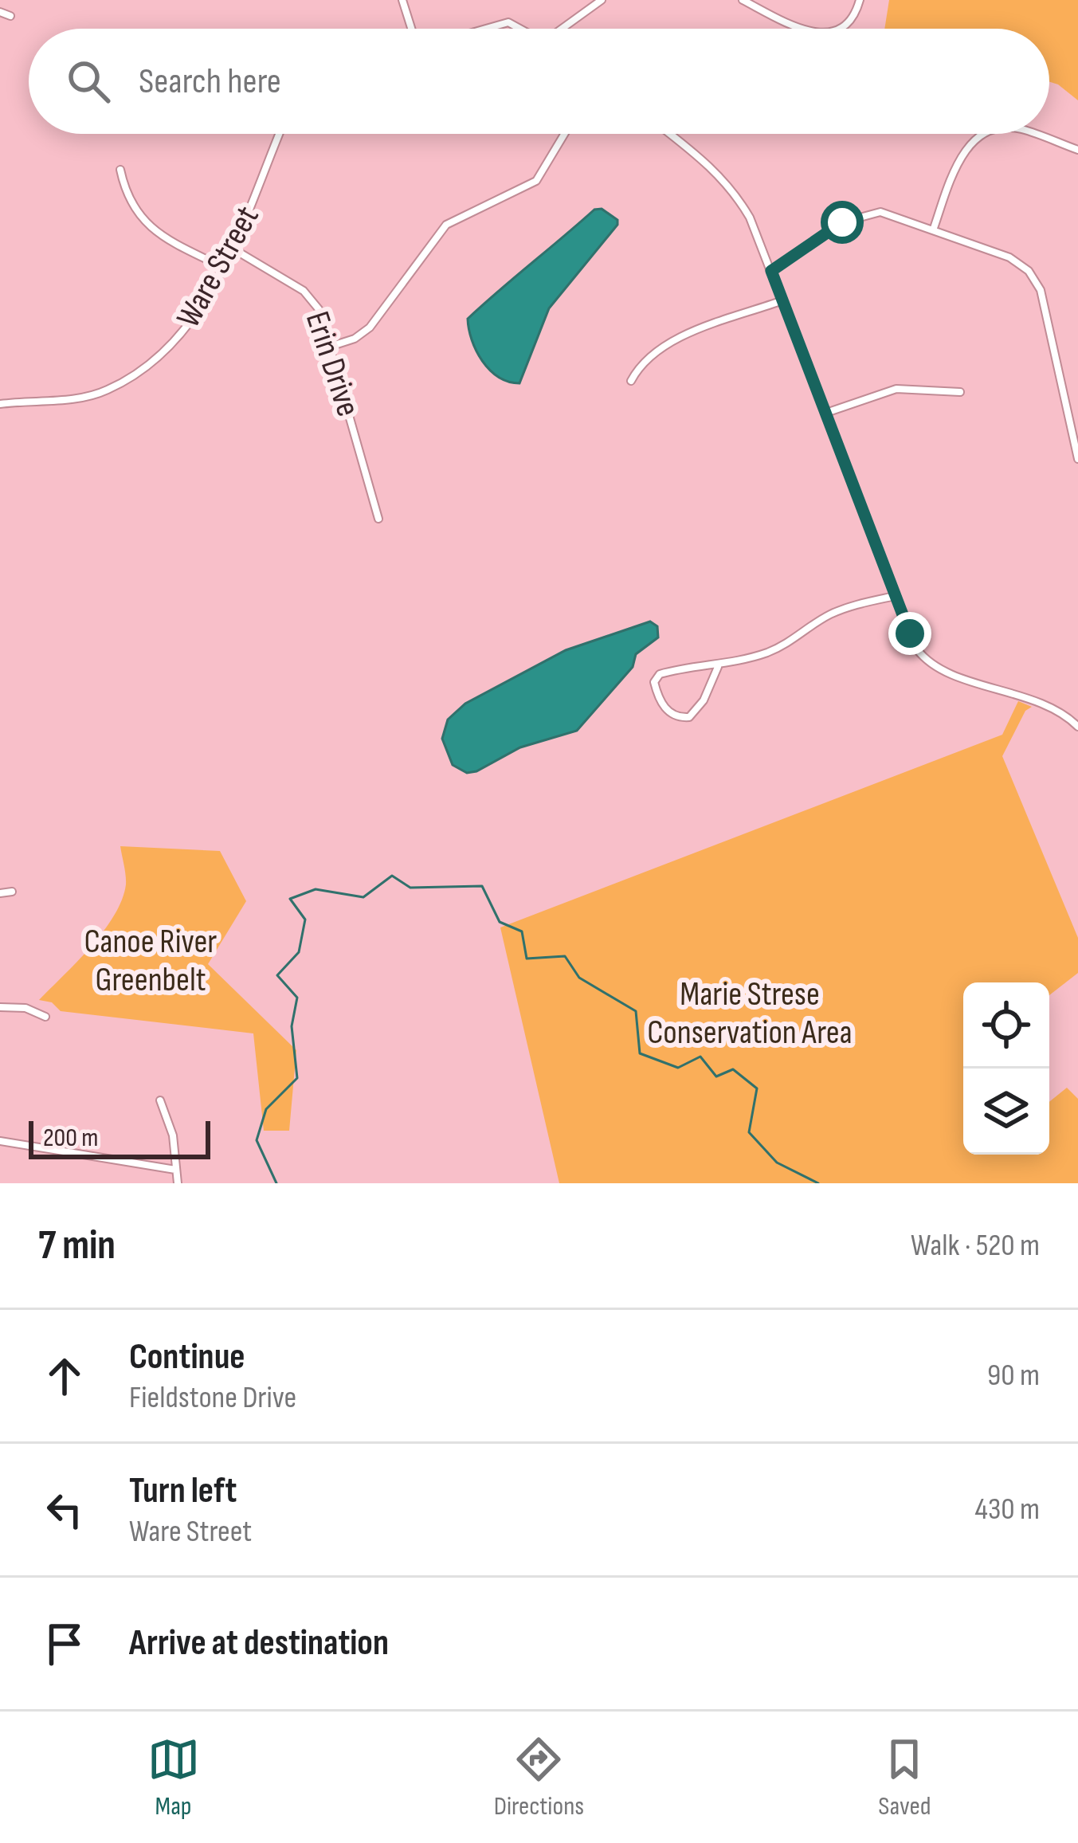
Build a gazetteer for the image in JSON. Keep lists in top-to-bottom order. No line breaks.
{"streets":{"street":["Ware Street","Erin Drive"]},"crossings":[["Ware Street","Erin Drive"]],"parks":["Canoe River Greenbelt","Marie Strese Conservation Area"],"scale_bar":"200 m","page":{"search":"Search here","scale":"200 m","heading":["7 min","Walk · 520 m"],"list":[["Continue","Fieldstone Drive","90 m"],["Turn left","Ware Street","430 m"],"Arrive at destination"],"nav":["Map","Directions","Saved"]}}
